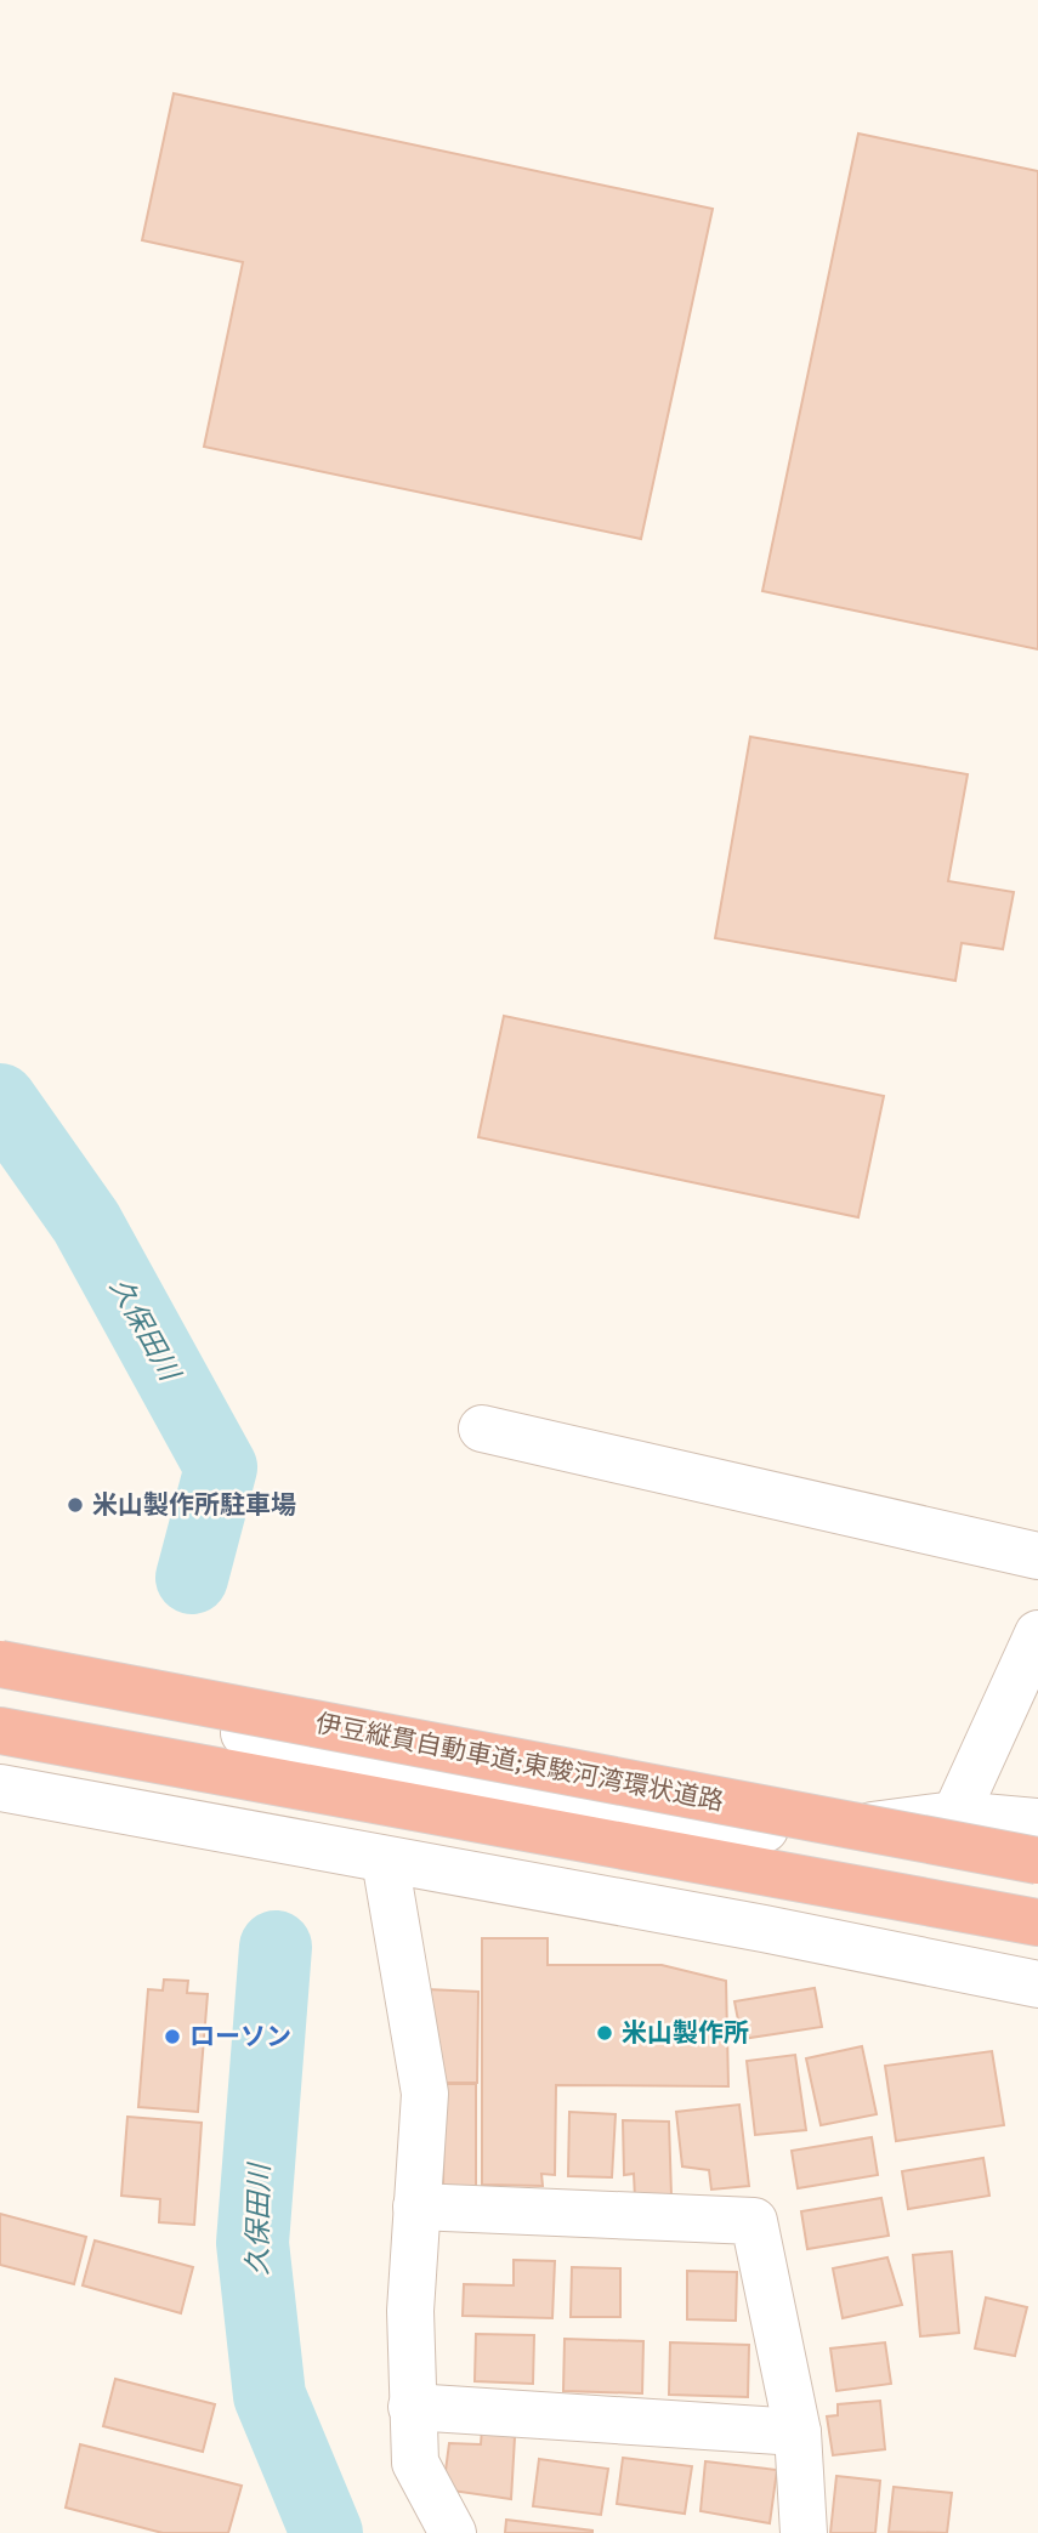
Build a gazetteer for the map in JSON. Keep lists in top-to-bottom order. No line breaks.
{"streets":{"highway":["伊豆縦貫自動車道;東駿河湾環状道路"]},"water":["久保田川"],"places":["米山製作所駐車場","米山製作所","ローソン"]}
